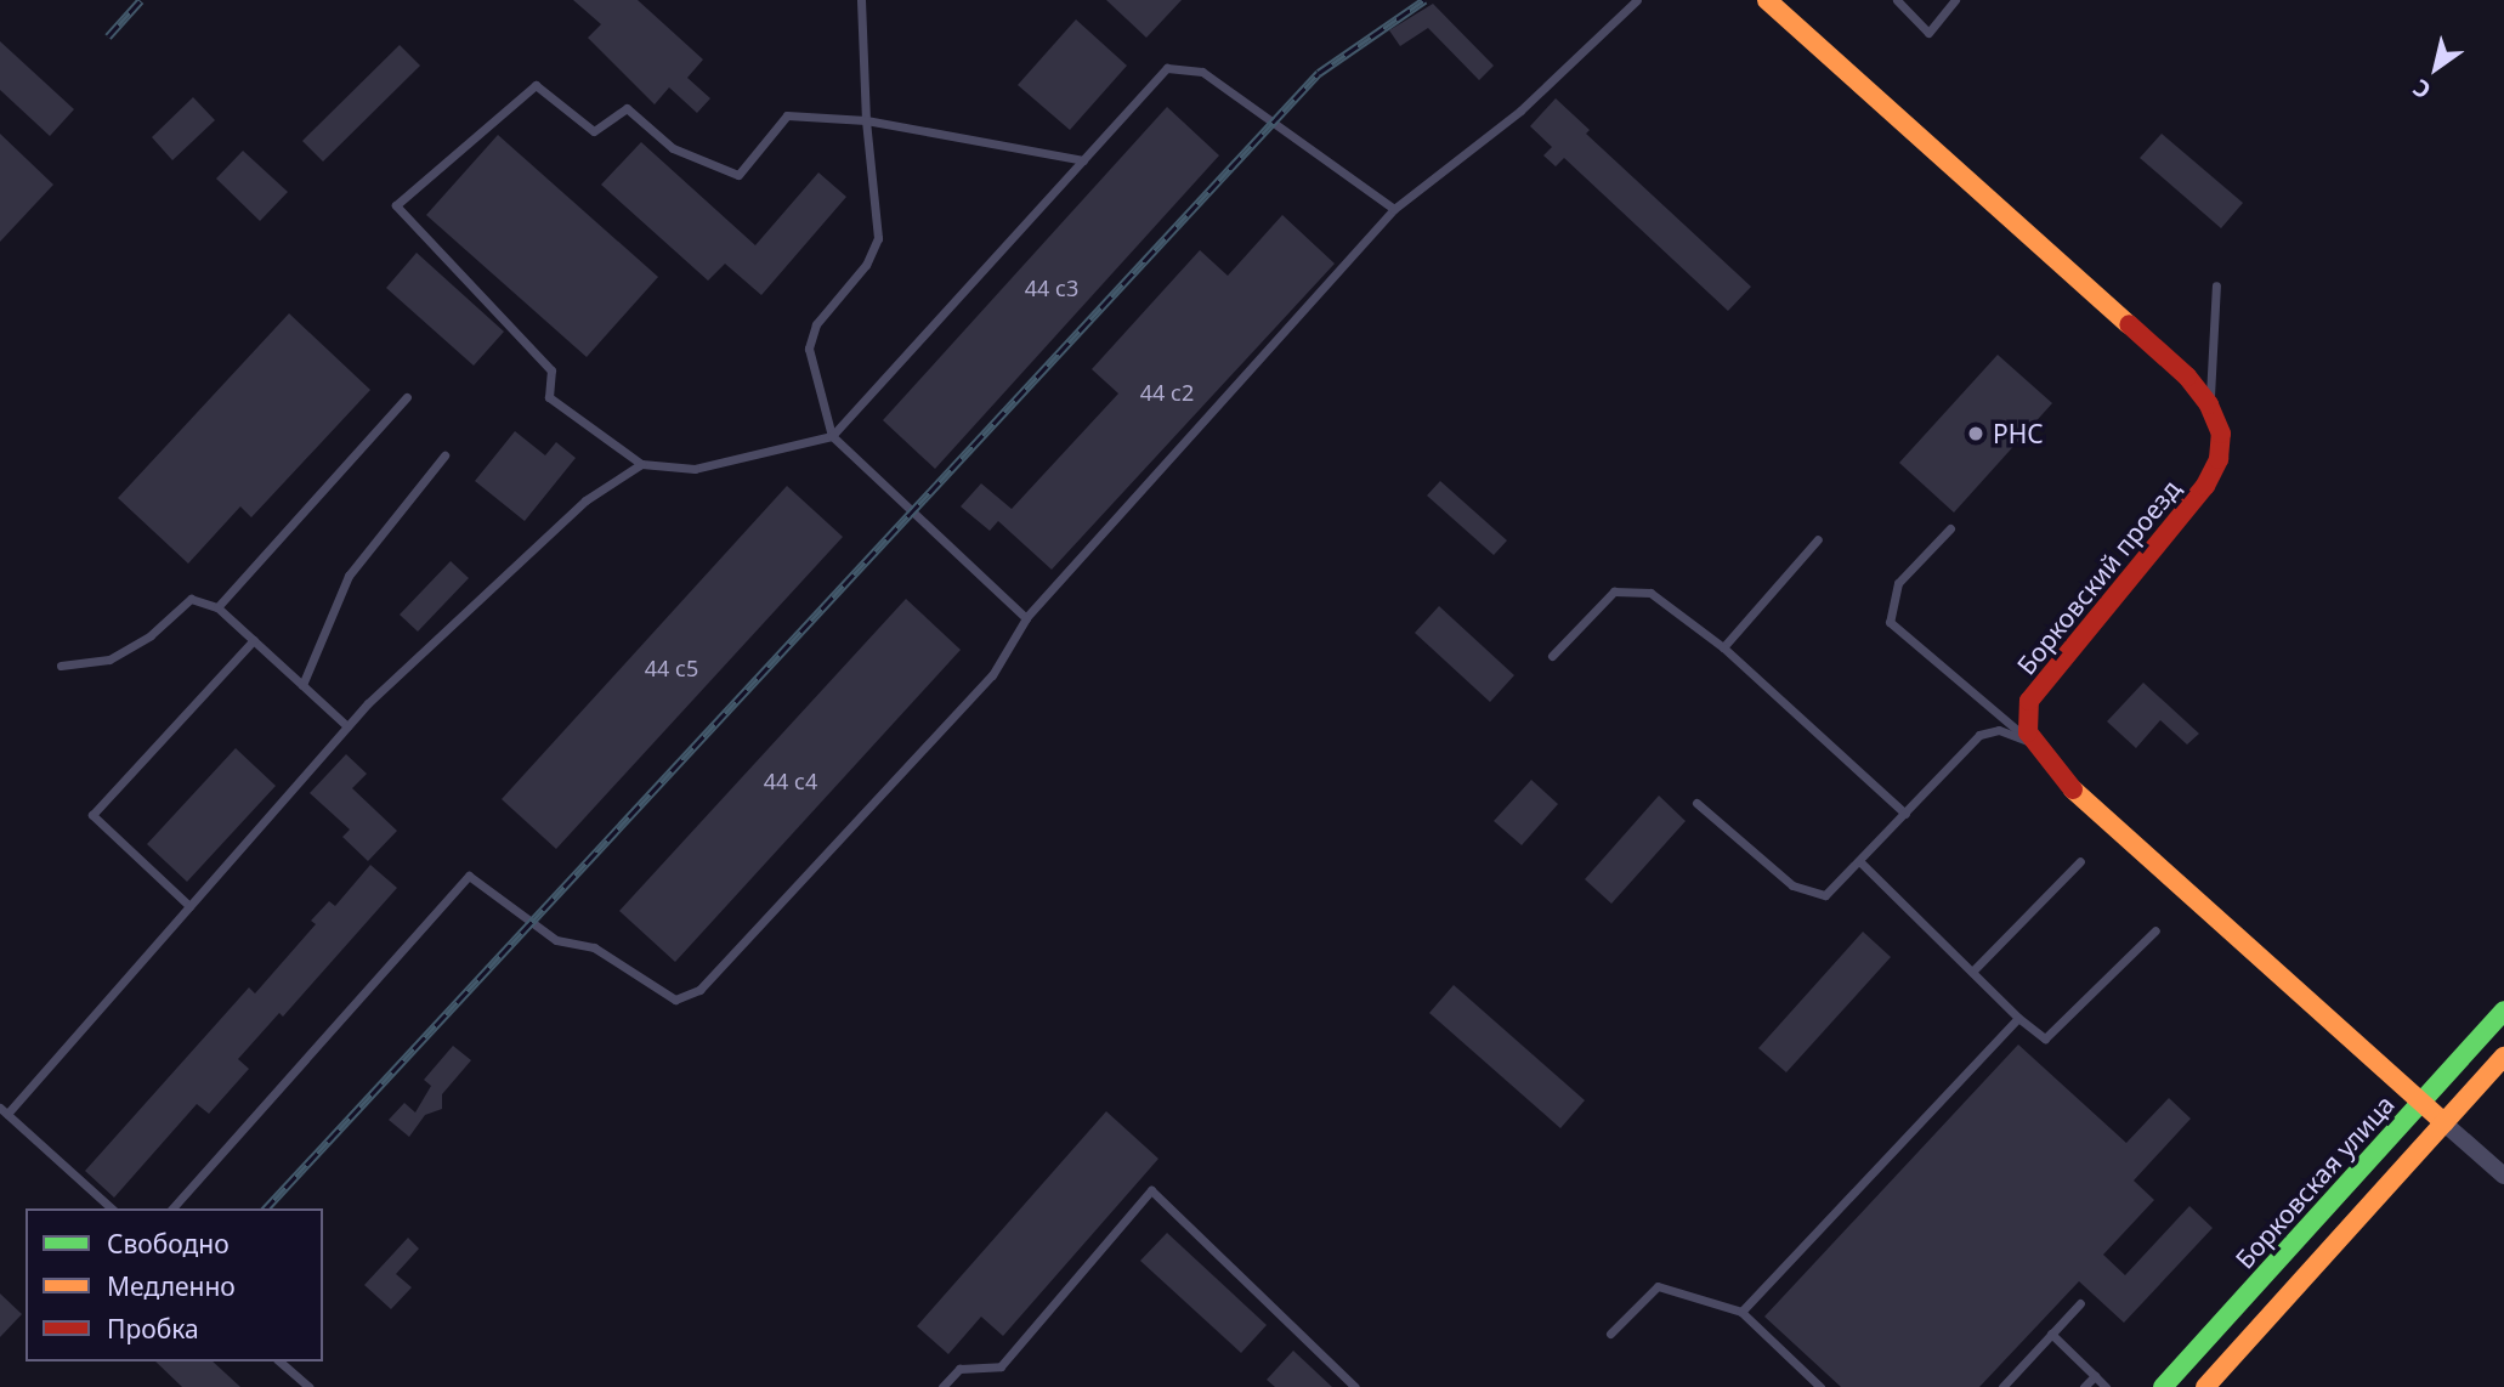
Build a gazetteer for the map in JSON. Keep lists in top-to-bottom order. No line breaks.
{"streets":{"street":["Борковский проезд","Борковская улица"]},"places":["РНС"],"house_numbers":["44 с3","44 с2","44 с5","44 с4"],"legend":["Свободно","Медленно","Пробка"],"north":"bottom left"}
